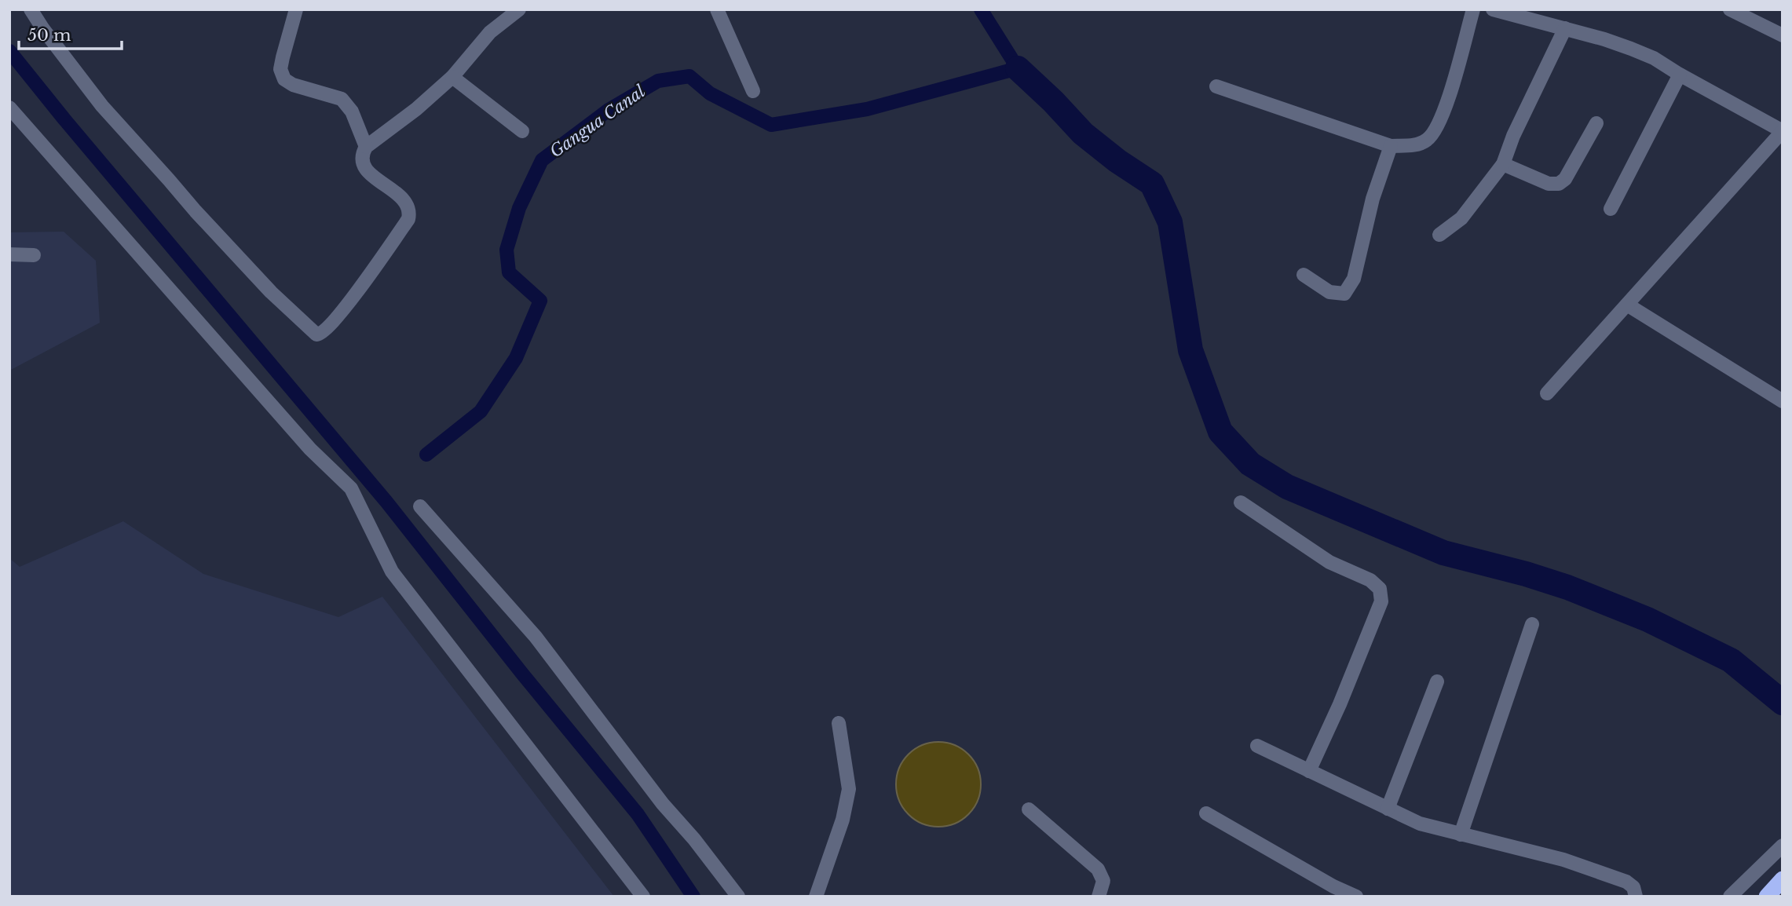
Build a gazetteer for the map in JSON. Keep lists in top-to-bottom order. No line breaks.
{"water":["Gangua Canal"],"scale_bar":"50 m"}
